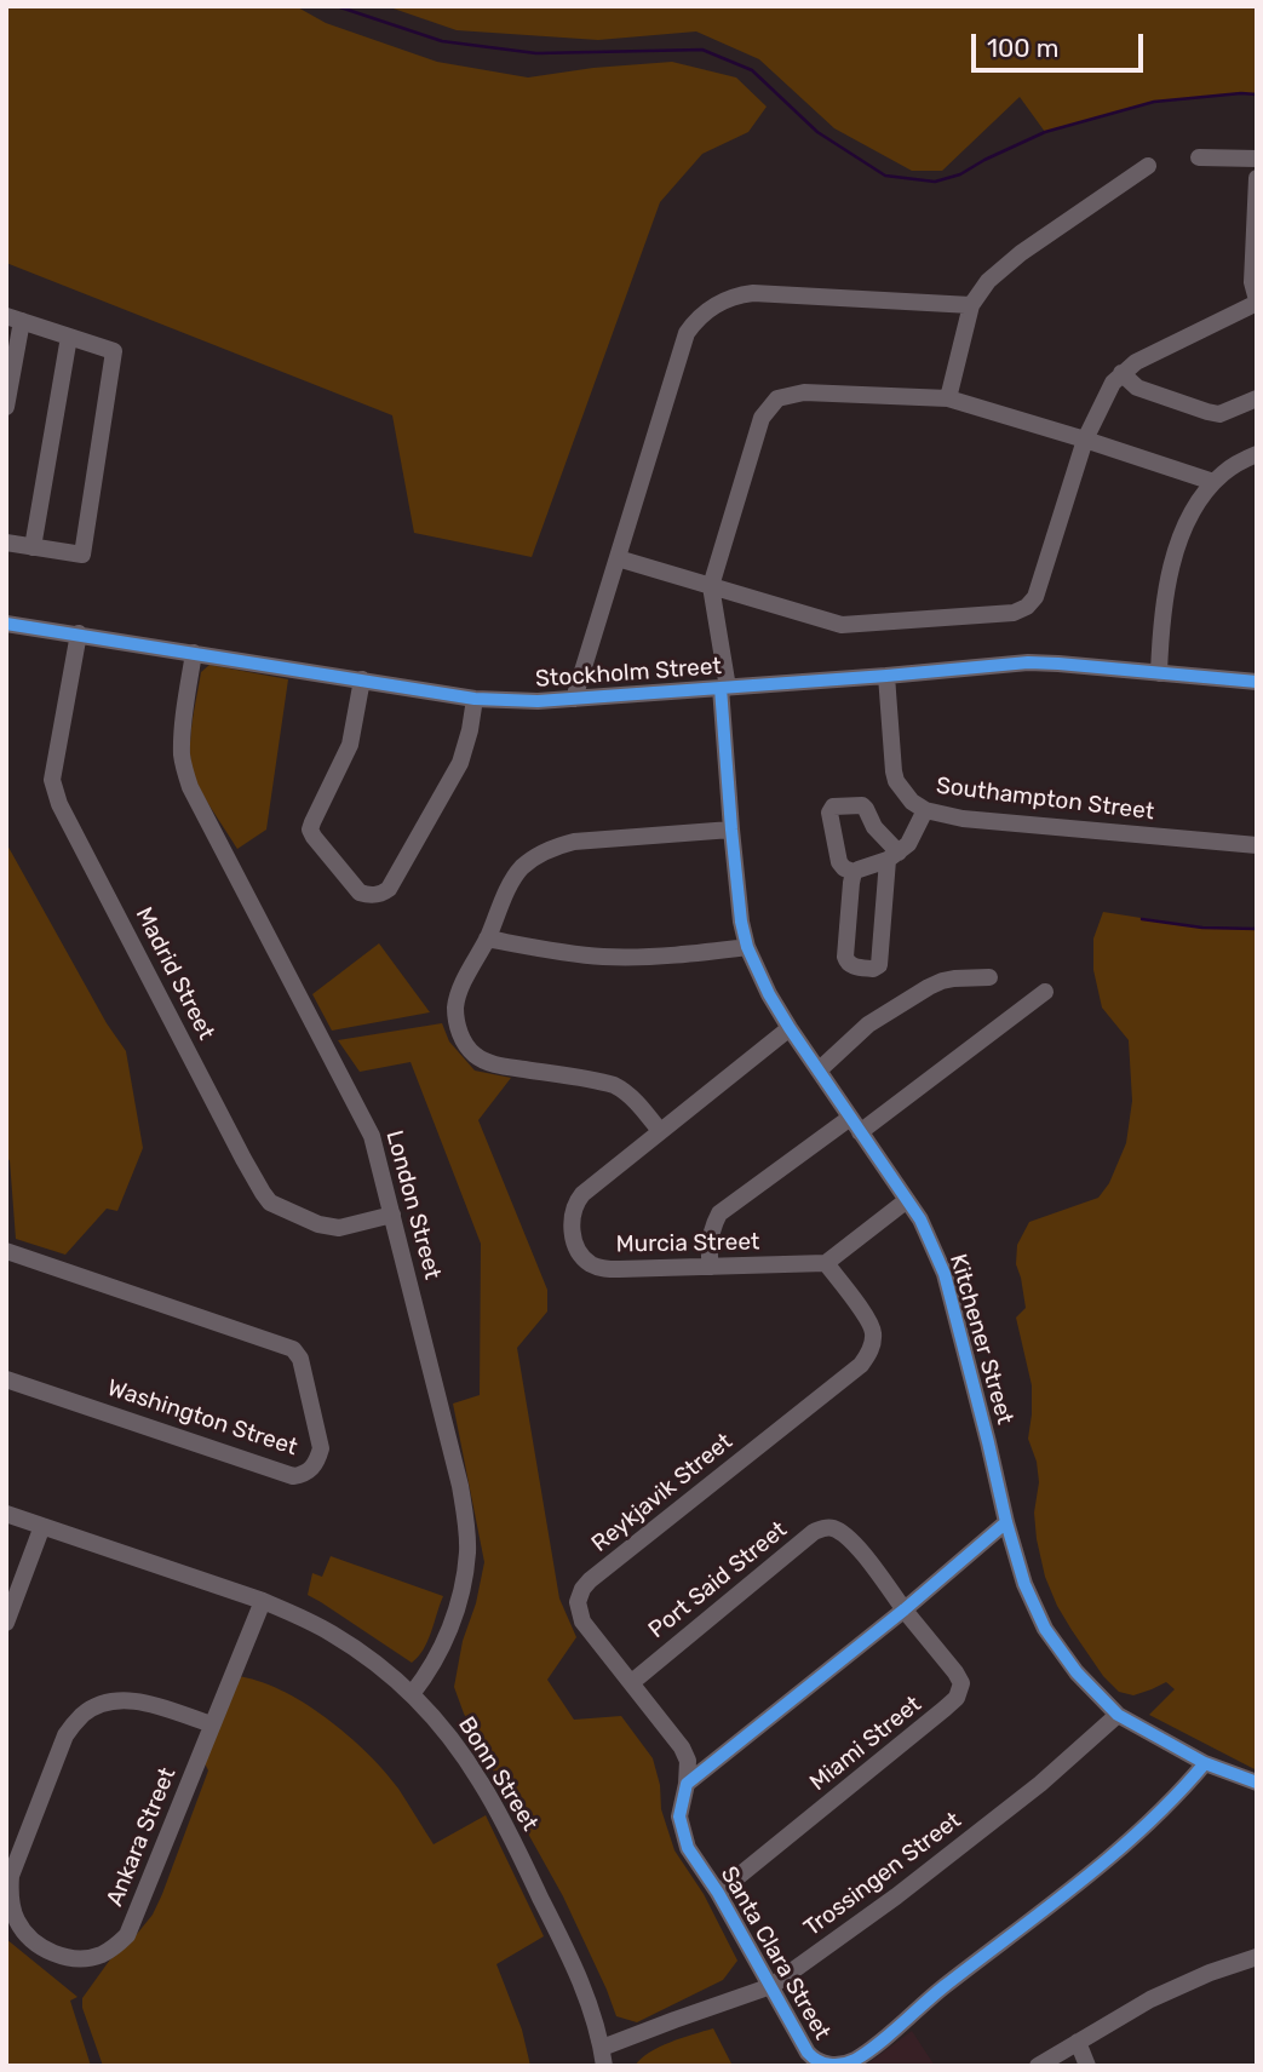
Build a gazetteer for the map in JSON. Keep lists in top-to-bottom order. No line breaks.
{"streets":{"street":["Stockholm Street","Southampton Street","Madrid Street","London Street","Murcia Street","Kitchener Street","Washington Street","Reykjavik Street","Port Said Street","Miami Street","Bonn Street","Ankara Street","Trossingen Street","Santa Clara Street"]},"crossings":[["Stockholm Street","Southampton Street"],["Stockholm Street","Madrid Street"],["Stockholm Street","London Street"],["Stockholm Street","Kitchener Street"],["Madrid Street","London Street"],["London Street","Bonn Street"],["Murcia Street","Kitchener Street"],["Murcia Street","Reykjavik Street"],["Kitchener Street","Trossingen Street"],["Kitchener Street","Santa Clara Street"],["Reykjavik Street","Port Said Street"],["Reykjavik Street","Santa Clara Street"],["Port Said Street","Miami Street"],["Miami Street","Santa Clara Street"],["Bonn Street","Ankara Street"],["Bonn Street","Trossingen Street"],["Trossingen Street","Santa Clara Street"]],"scale_bar":"100 m"}
